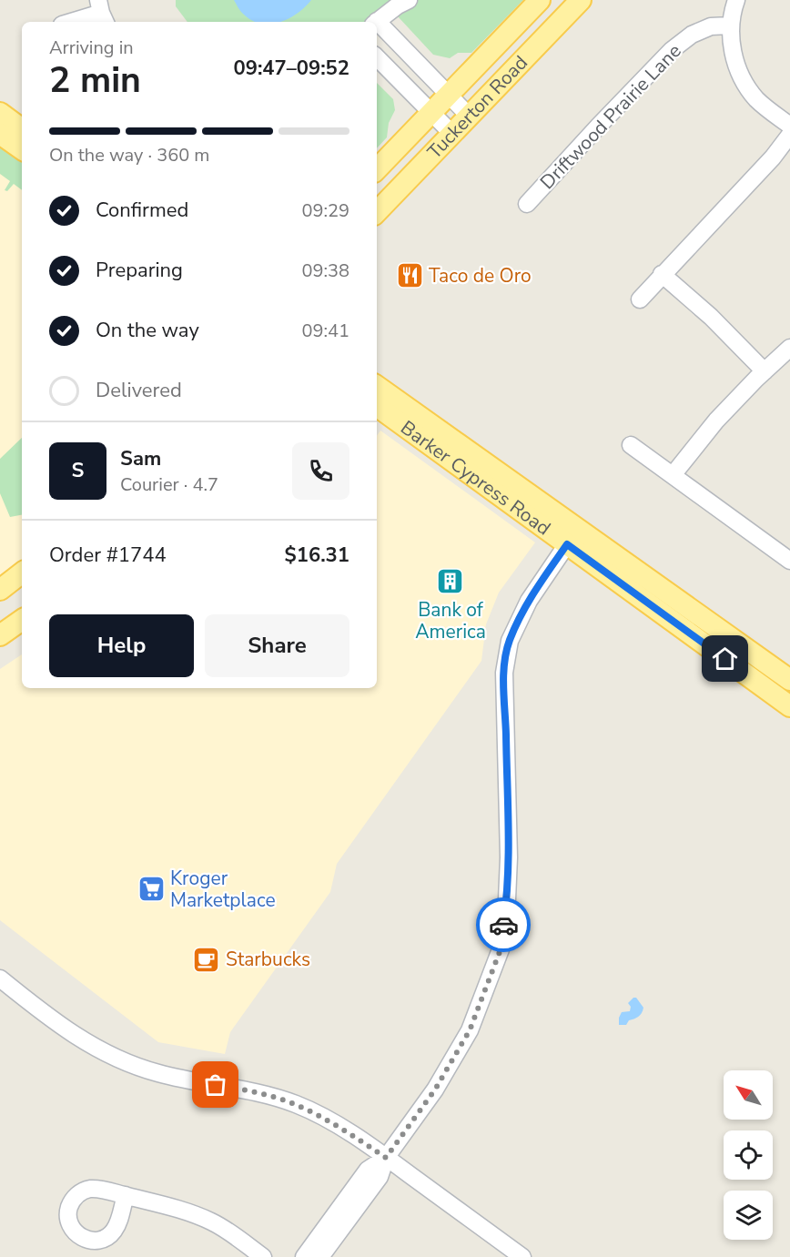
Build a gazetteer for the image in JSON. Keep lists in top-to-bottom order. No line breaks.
{"streets":{"main road":["Tuckerton Road","Barker Cypress Road"],"street":["Driftwood Prairie Lane"]},"places":{"restaurant":["Taco de Oro"],"building":["Bank of America"],"supermarket":["Kroger Marketplace"],"cafe":["Starbucks"]},"north":"top left","page":{"heading":["2 min","Arriving in","09:47–09:52"],"panel":["Sam","Courier · 4.7","Order #1744","$16.31"],"bar":"On the way · 360 m","list":[["Confirmed","09:29"],["Preparing","09:38"],["On the way","09:41"],"Delivered"],"round":"S","buttons":["Help","Share"]}}
